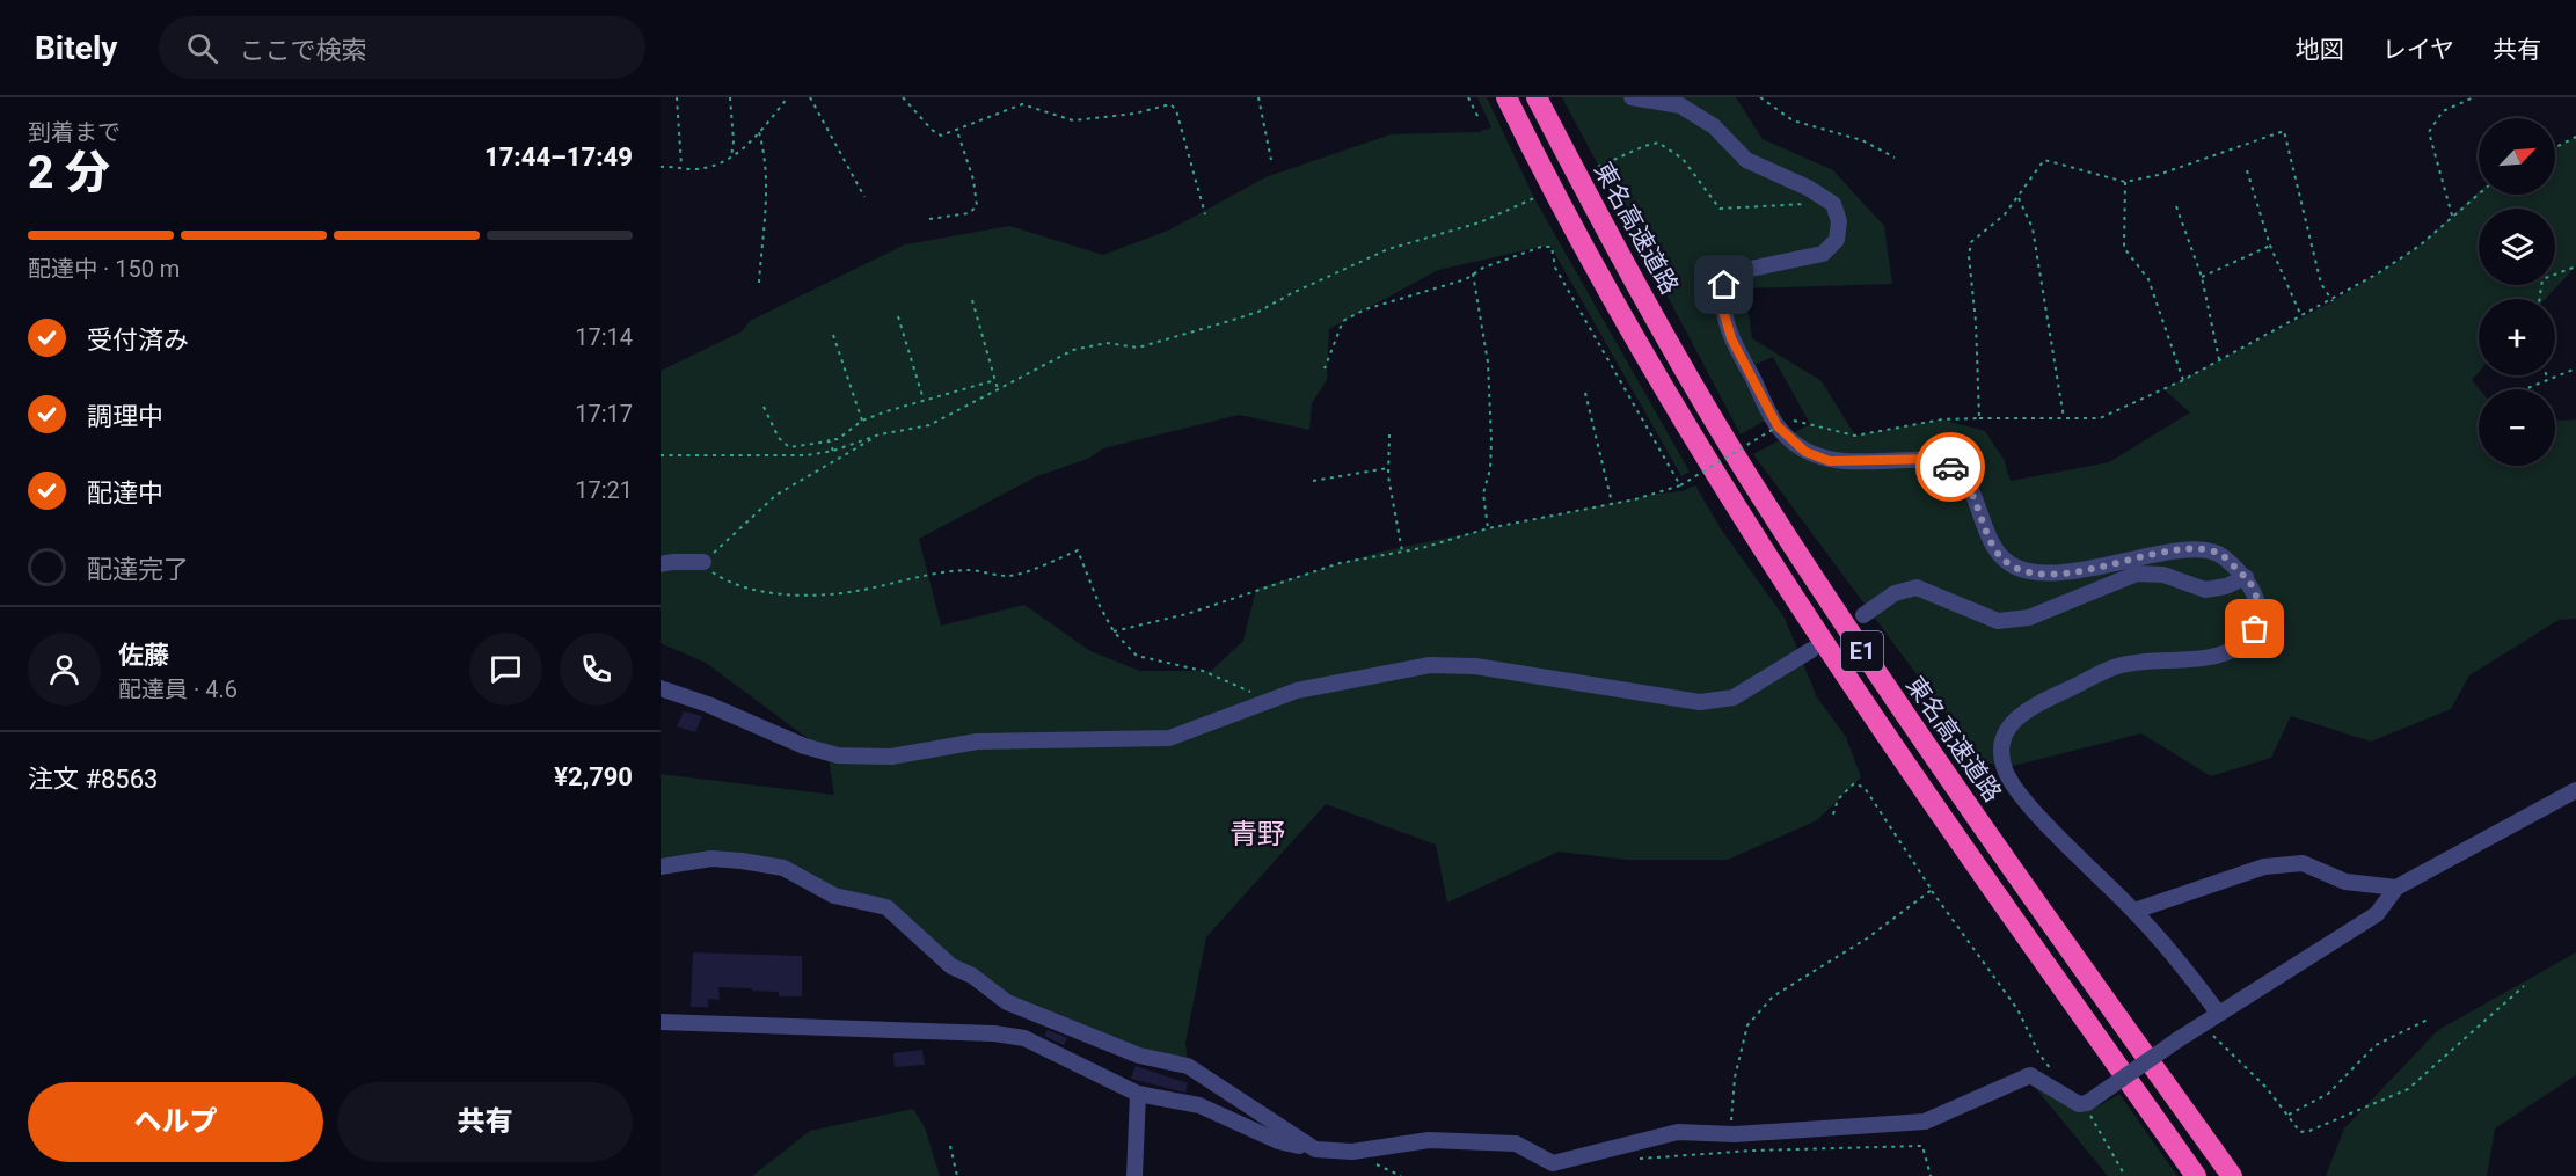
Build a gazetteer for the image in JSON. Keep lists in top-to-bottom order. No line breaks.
{"streets":{"highway":["東名高速道路","E1"]},"districts":["青野"],"north":"top right","page":{"header":"Bitely","search":"ここで検索","nav":["地図","レイヤ","共有"],"heading":["2 分","到着まで","17:44–17:49"],"panel":["佐藤","配達員 · 4.6","注文 #8563","¥2,790"],"map_buttons":["+","−"],"bar":"配達中 · 150 m","list":[["受付済み","17:14"],["調理中","17:17"],["配達中","17:21"],"配達完了"],"buttons":["ヘルプ","共有"]}}
